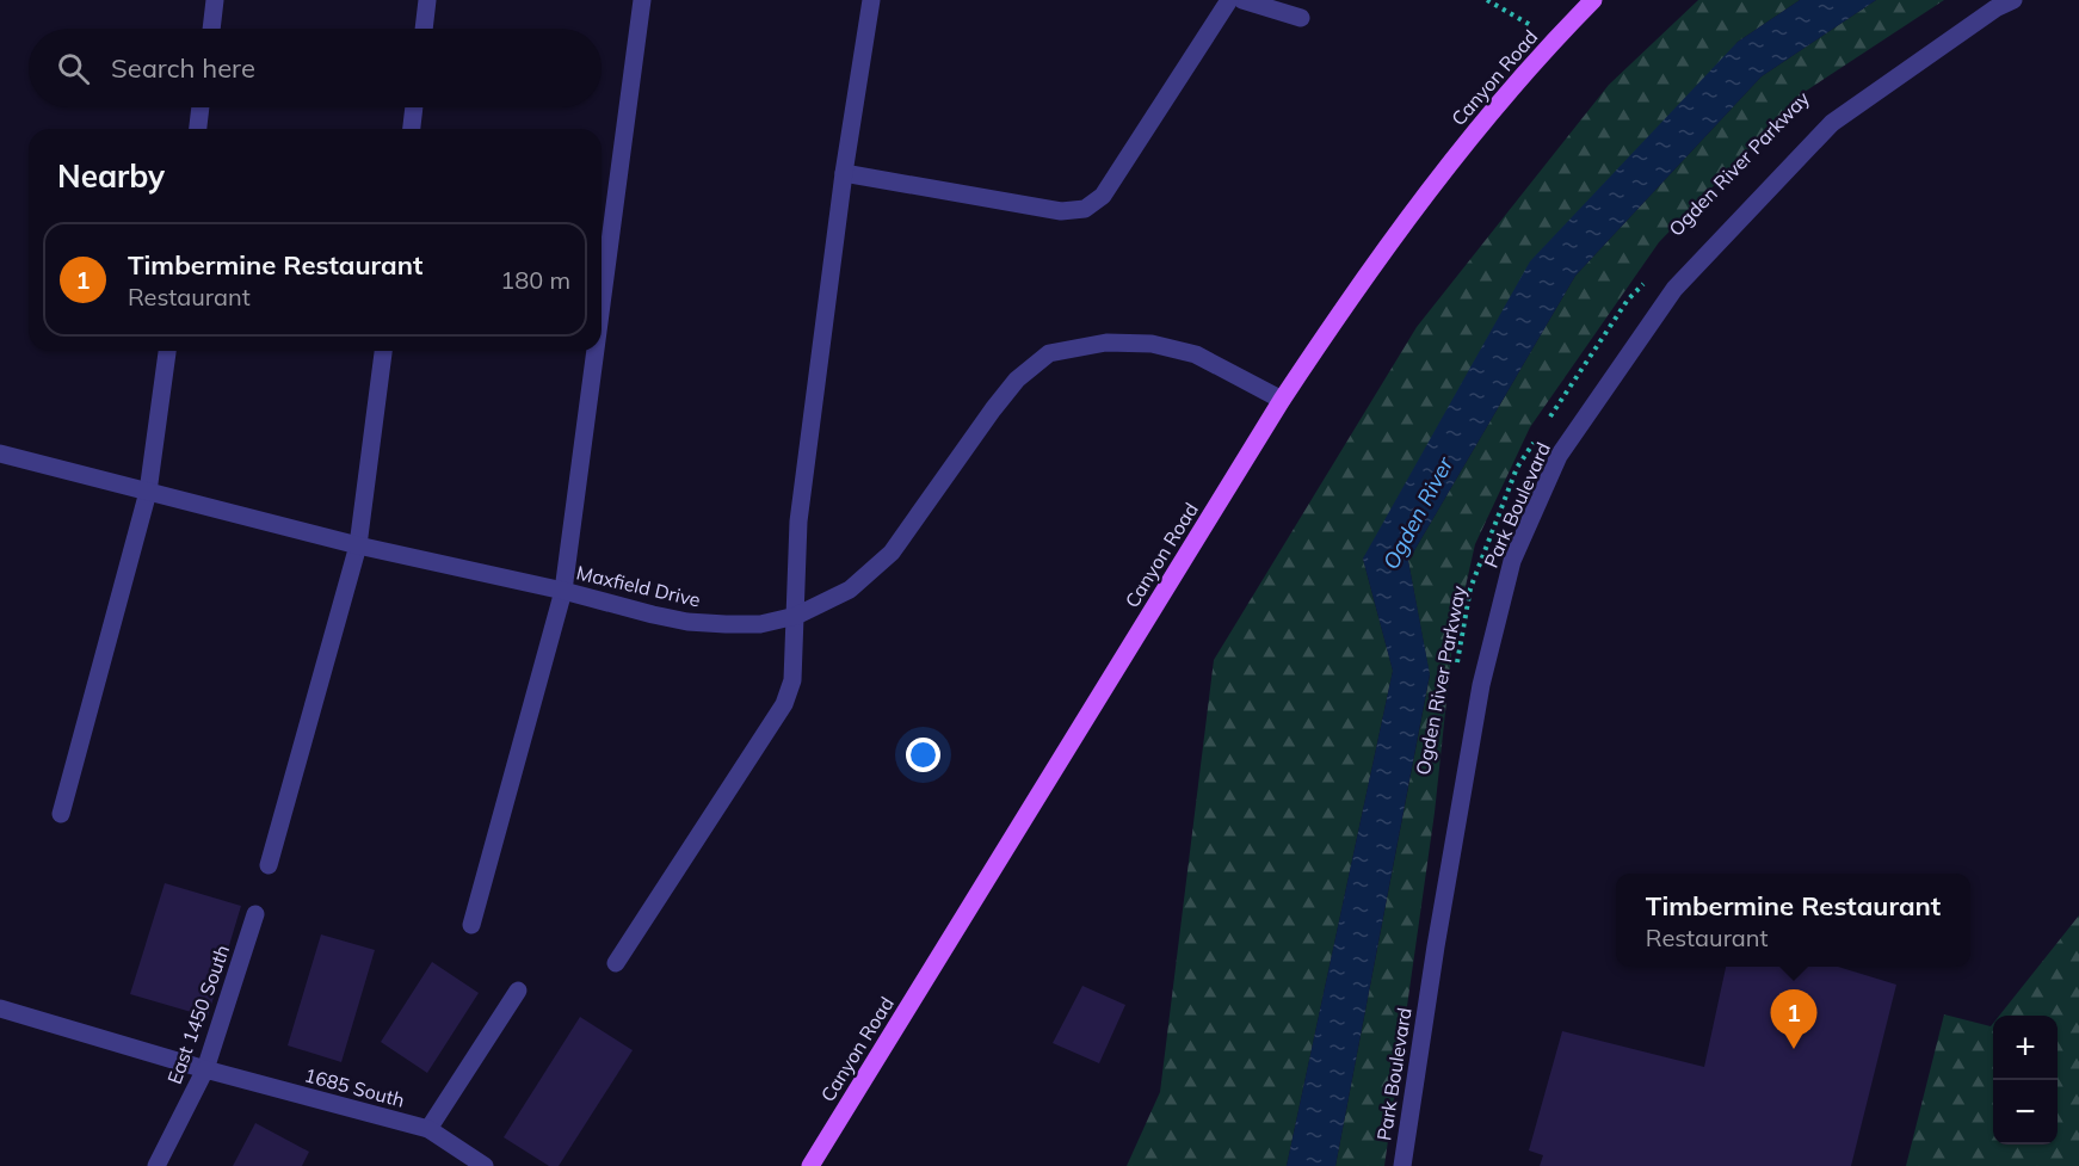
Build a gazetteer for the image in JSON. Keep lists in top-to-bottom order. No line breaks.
{"streets":{"main road":["Canyon Road"],"street":["Park Boulevard","Maxfield Drive","East 1450 South","1685 South"],"path":["Ogden River Parkway"]},"crossings":[["Canyon Road","Maxfield Drive"],["East 1450 South","1685 South"]],"water":["Ogden River"],"page":{"search":"Search here","heading":"Nearby","list":[{"mark":"1","name":"Timbermine Restaurant","note":"Restaurant","value":"180 m"}],"popup":["Timbermine Restaurant","Restaurant"],"pins":"1","map_buttons":["+","−"]}}
